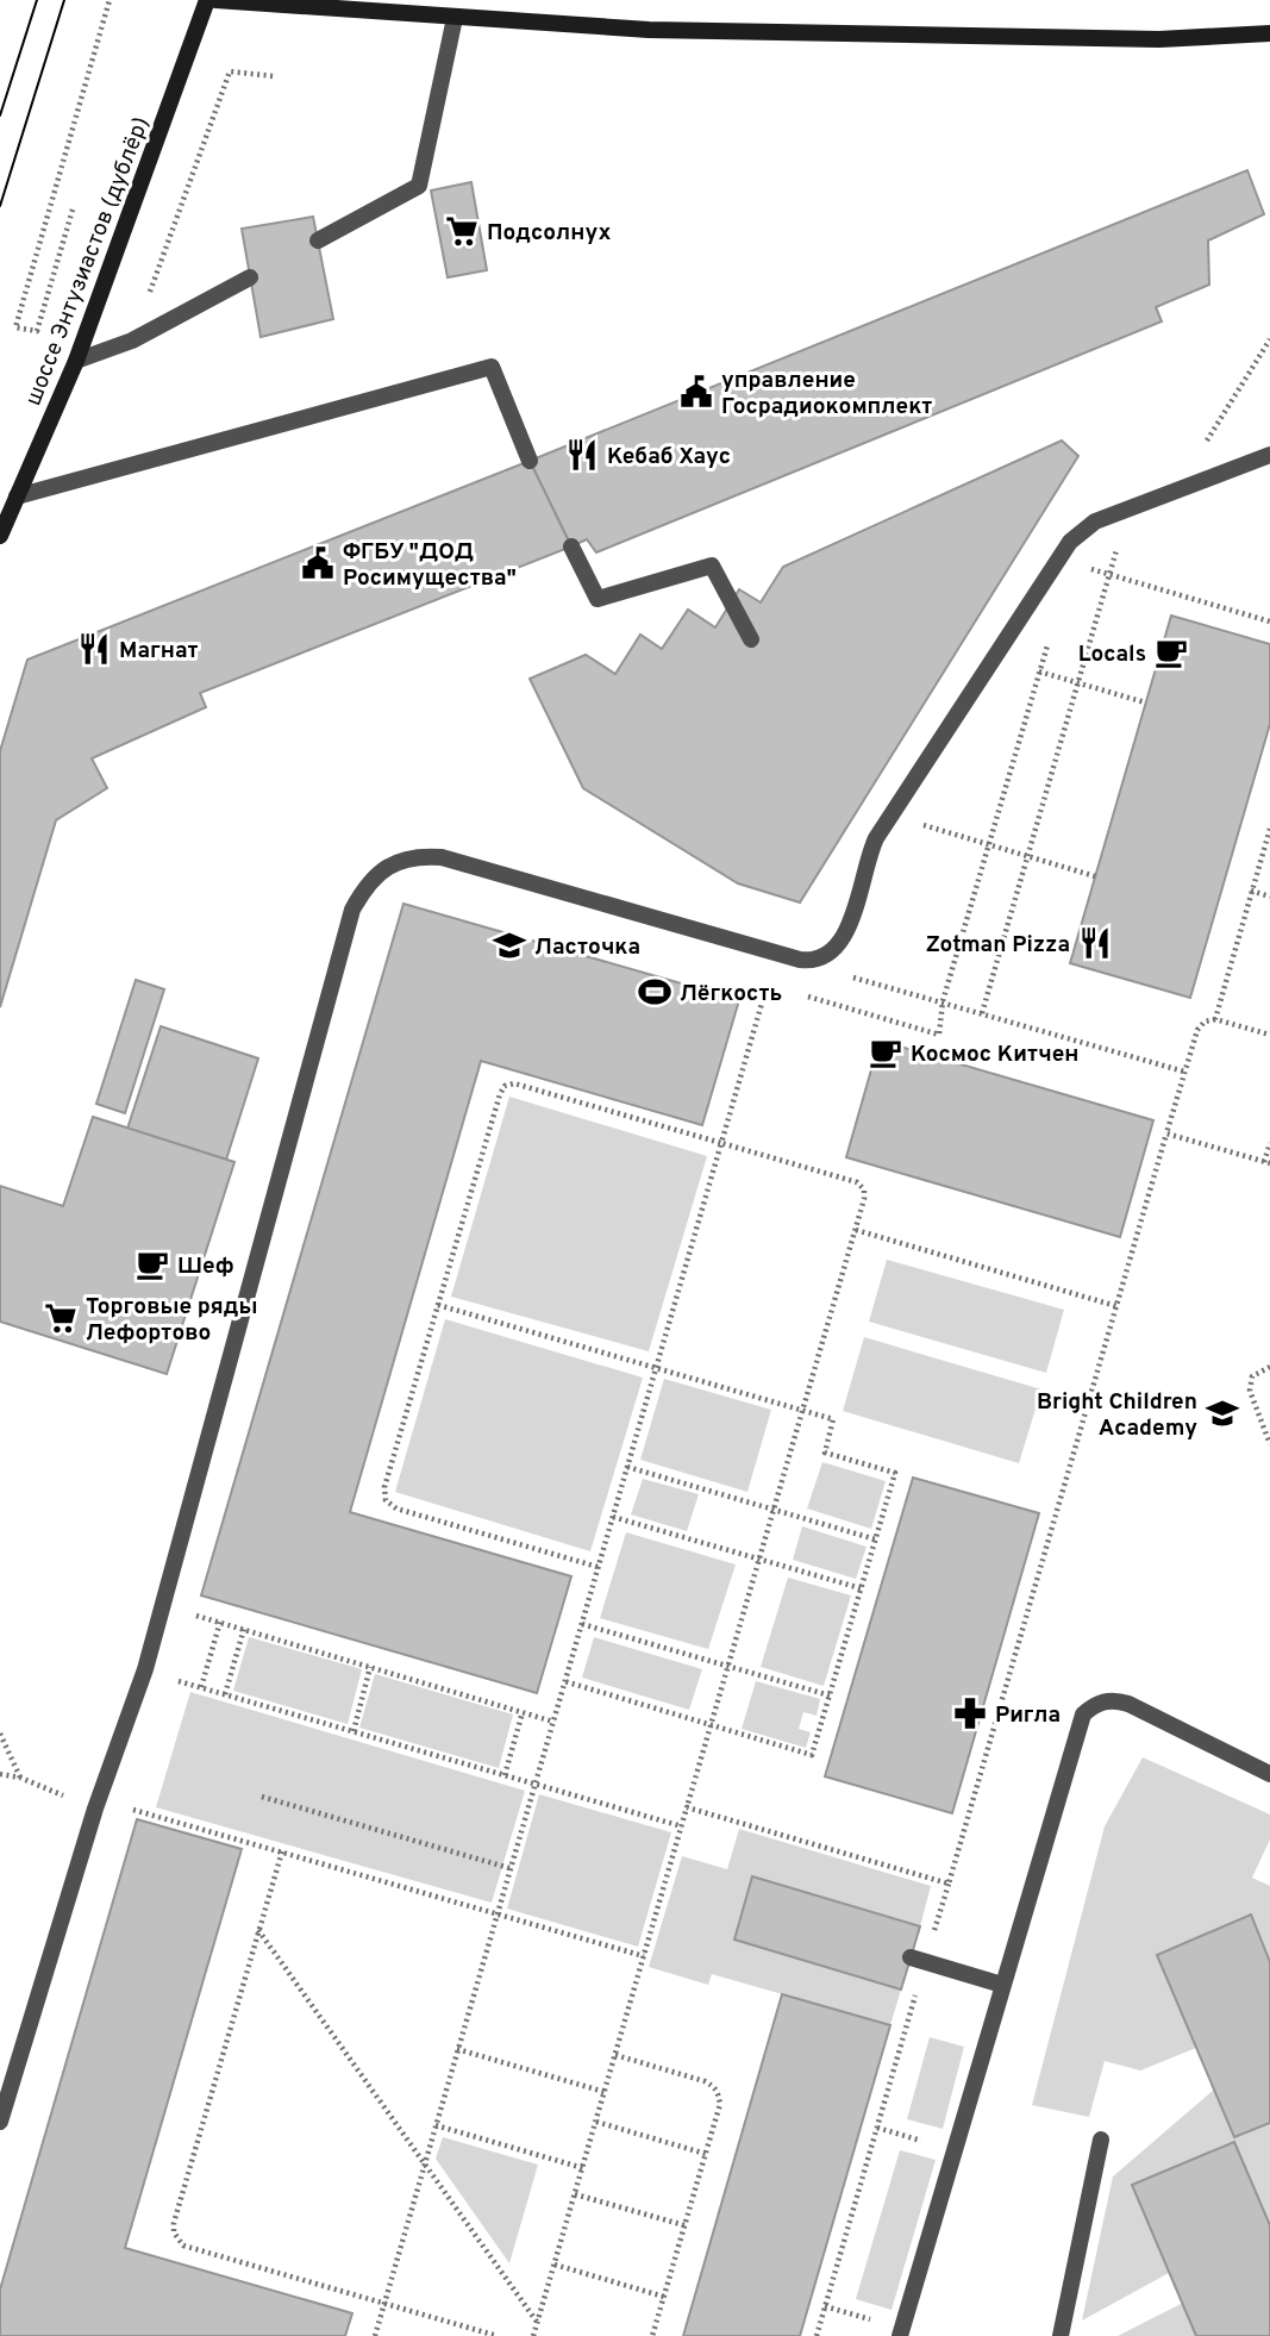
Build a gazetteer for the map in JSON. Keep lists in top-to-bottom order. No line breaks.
{"streets":{"street":["шоссе Энтузиастов (дублёр)"]},"places":{"supermarket":["Подсолнух","Торговые ряды Лефортово"],"public building":["управление Госрадиокомплект","ФГБУ \"ДОД Росимущества\""],"restaurant":["Кебаб Хаус","Магнат","Zotman Pizza"],"cafe":["Locals","Космос Китчен","Шеф"],"school or university":["Ласточка","Bright Children Academy"],"sports":["Лёгкость"],"pharmacy":["Ригла"]}}
